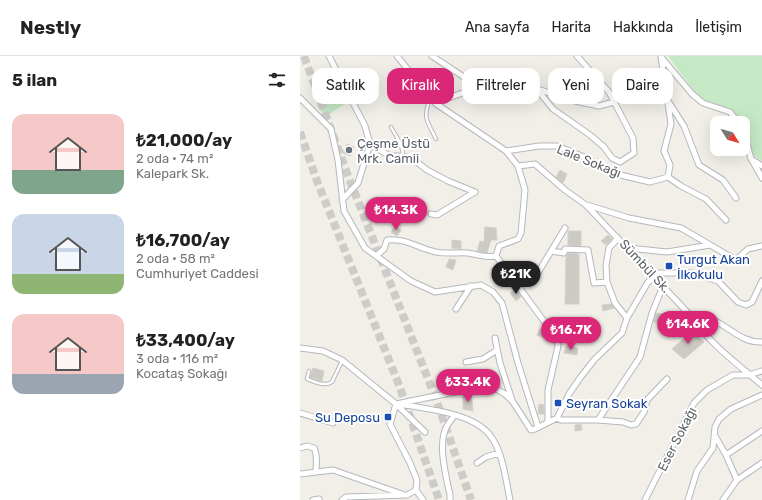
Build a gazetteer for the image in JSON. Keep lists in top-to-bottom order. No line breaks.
{"streets":{"street":["Lale Sokağı","Sümbül Sk.","Eser Sokağı"]},"crossings":[["Sümbül Sk.","Eser Sokağı"]],"places":{"other":["Çeşme Üstü Mrk. Camii"],"transit":["Turgut Akan İlkokulu","Seyran Sokak","Su Deposu"]},"north":"bottom right","page":{"header":"Nestly","nav":["Ana sayfa","Harita","Hakkında","İletişim"],"heading":"5 ilan","chip":["Satılık","Kiralık","Filtreler","Yeni","Daire"],"list":[{"name":"₺21,000/ay","note":"2 oda · 74 m² · Kalepark Sk."},{"name":"₺16,700/ay","note":"2 oda · 58 m² · Cumhuriyet Caddesi"},{"name":"₺33,400/ay","note":"3 oda · 116 m² · Kocataş Sokağı"}],"price":["₺14.3K","₺21K","₺14.6K","₺16.7K","₺33.4K"]}}
